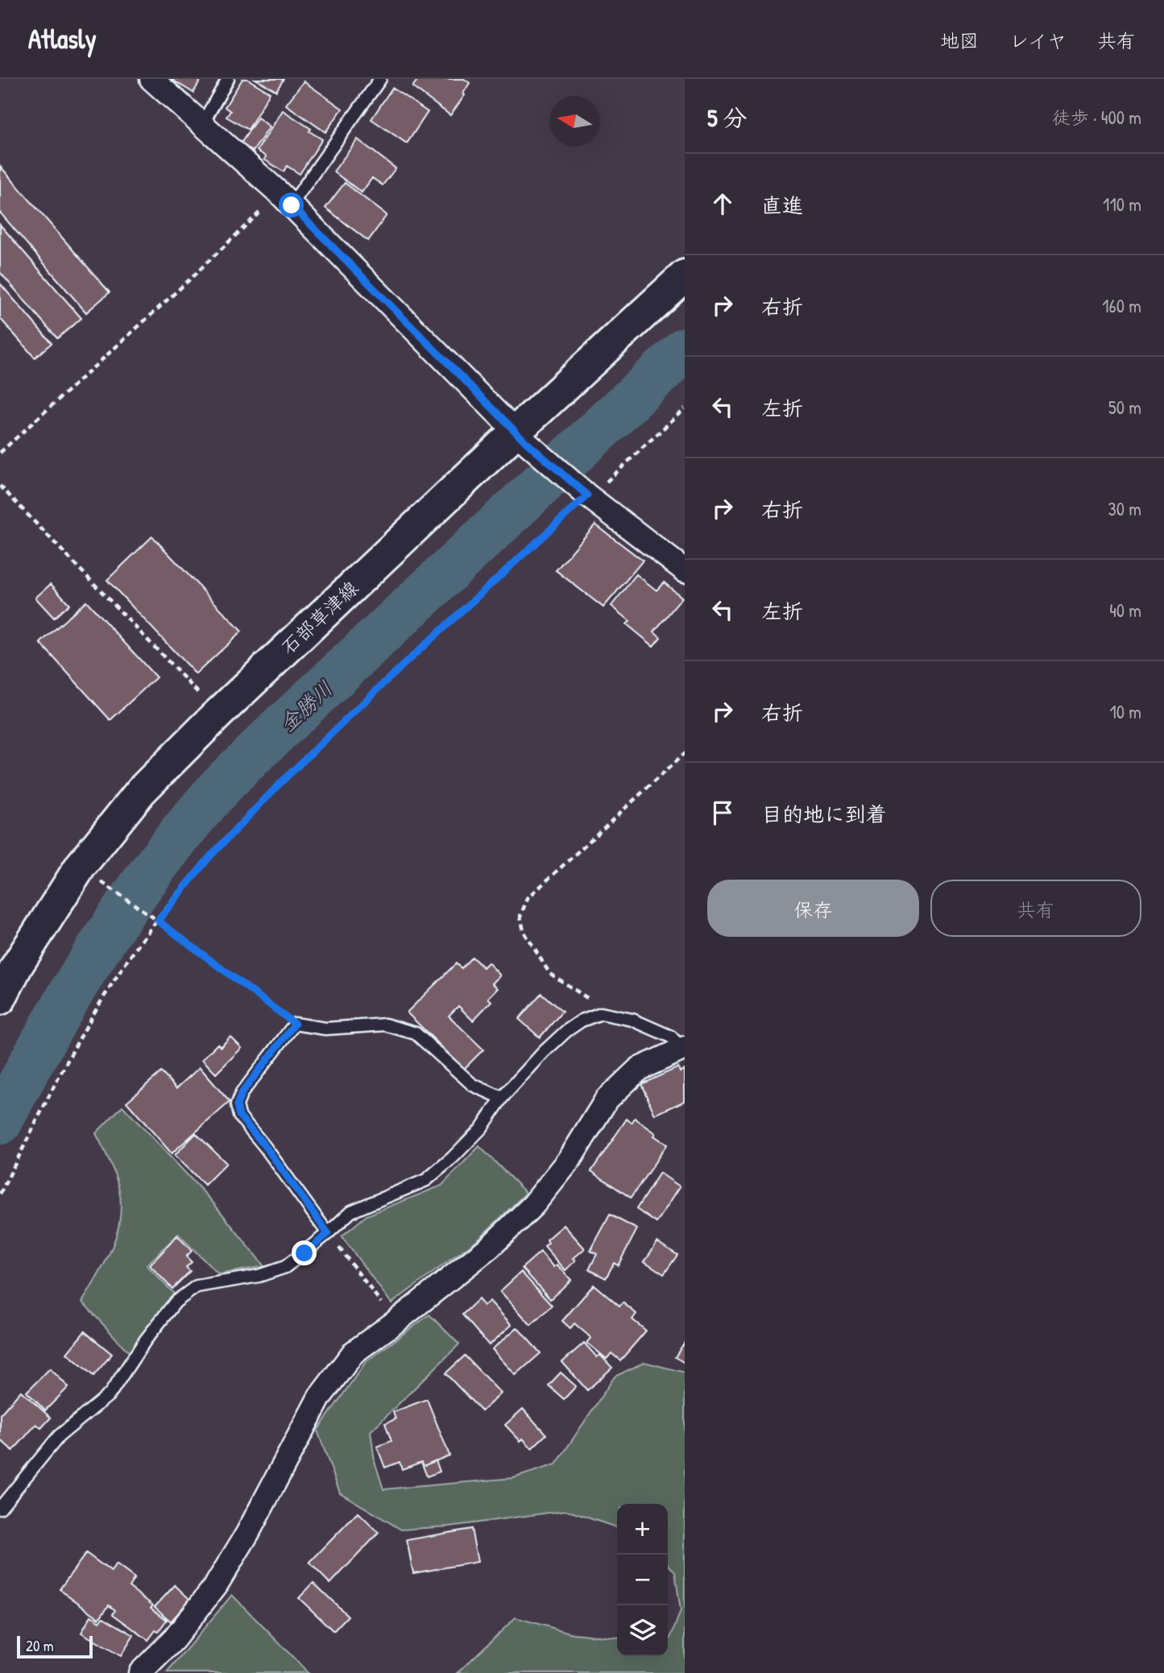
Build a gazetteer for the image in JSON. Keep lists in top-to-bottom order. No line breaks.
{"streets":{"main road":["石部草津線"]},"water":["金勝川"],"scale_bar":"20 m","north":"left","page":{"header":"Atlasly","nav":["地図","レイヤ","共有"],"heading":["5 分","徒歩 · 400 m"],"list":[["直進","110 m"],["右折","160 m"],["左折","50 m"],["右折","30 m"],["左折","40 m"],["右折","10 m"],"目的地に到着"],"buttons":["保存","共有"],"map_buttons":["+","−"],"scale":"20 m"}}
